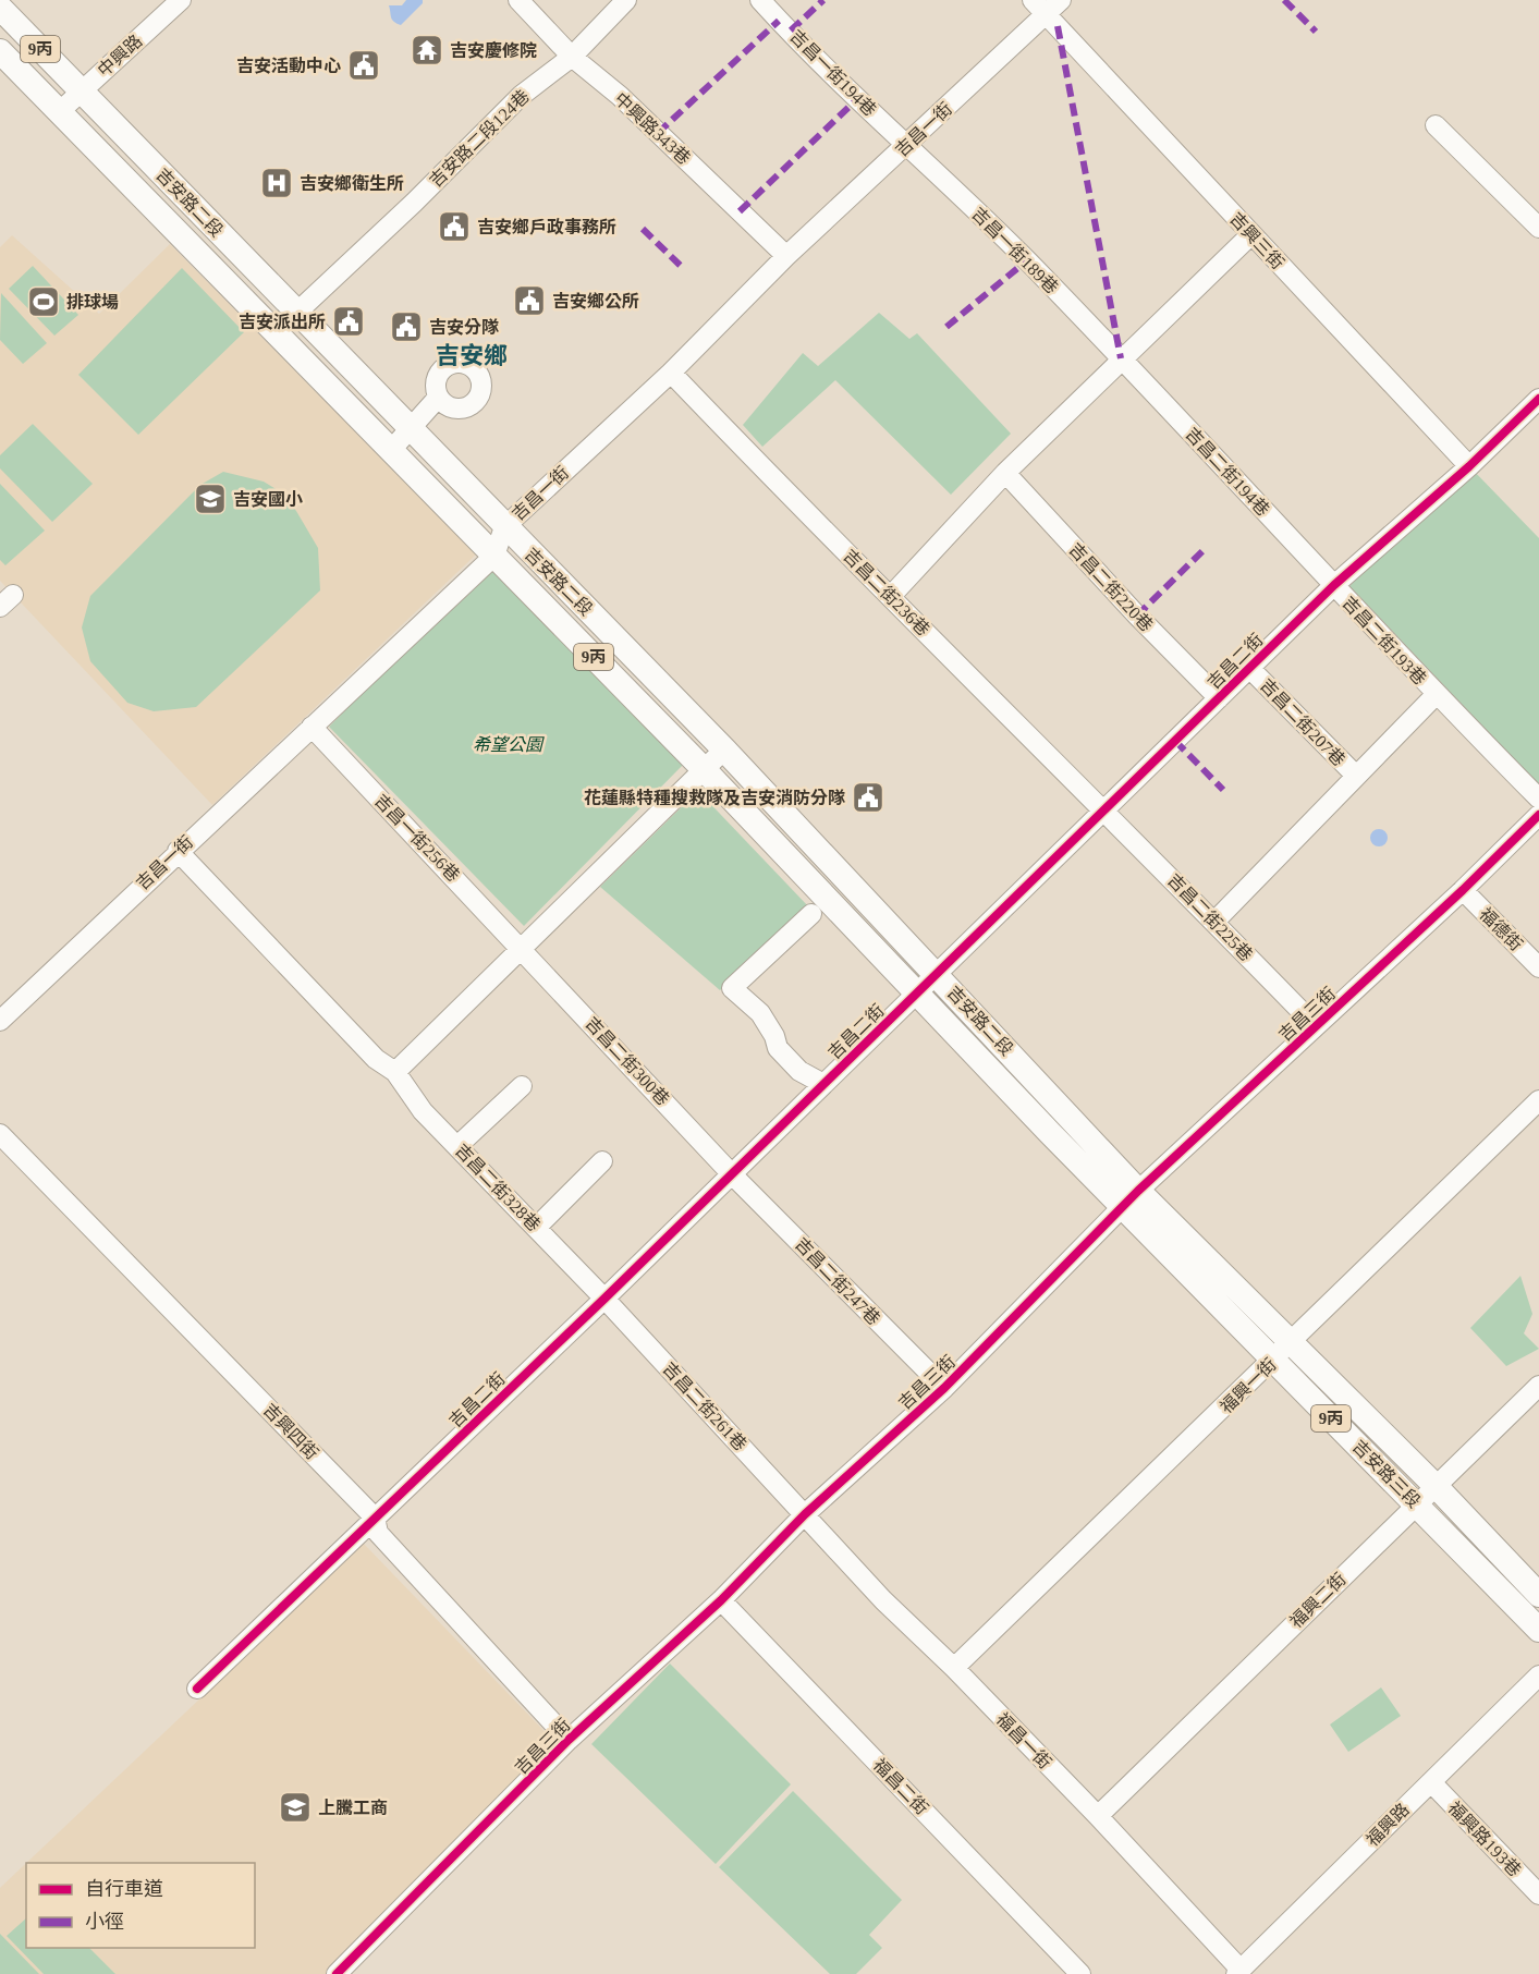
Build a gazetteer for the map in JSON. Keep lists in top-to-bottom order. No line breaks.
{"streets":{"main road":["9丙","吉安路二段","吉安路三段"],"street":["中興路","吉昌一街194巷","中興路343巷","吉昌一街","吉安路二段124巷","吉興三街","吉昌一街189巷","吉昌二街194巷","吉昌二街220巷","吉昌二街236巷","吉昌二街193巷","吉昌二街","吉昌二街207巷","吉昌一街256巷","吉昌二街225巷","福德街","吉昌三街","吉昌二街300巷","吉昌二街328巷","吉昌二街247巷","福興一街","吉昌二街261巷","吉興四街","福興二街","福昌一街","福昌二街","福興路","福興路193巷"]},"crossings":[["中興路","吉安路二段"],["吉昌一街194巷","吉昌一街"],["吉昌一街194巷","吉昌一街189巷"],["中興路343巷","吉昌一街"],["中興路343巷","吉安路二段124巷"],["吉昌一街","吉安路二段"],["吉昌一街","吉興三街"],["吉昌一街","吉昌一街189巷"],["吉昌一街","吉昌二街236巷"],["吉昌一街","吉昌一街256巷"],["吉昌一街","吉昌二街328巷"],["吉安路二段124巷","吉安路二段"],["吉安路二段","吉昌二街"],["吉安路二段","吉昌三街"],["吉安路二段","吉安路三段"],["吉興三街","吉昌二街"],["吉昌一街189巷","吉昌二街194巷"],["吉昌二街194巷","吉昌二街193巷"],["吉昌二街194巷","吉昌二街"],["吉昌二街220巷","吉昌二街"],["吉昌二街236巷","吉昌二街"],["吉昌二街236巷","吉昌二街225巷"],["吉昌二街193巷","吉昌二街"],["吉昌二街","吉昌二街207巷"],["吉昌二街","吉昌二街225巷"],["吉昌二街","吉昌二街300巷"],["吉昌二街","吉昌二街328巷"],["吉昌二街","吉昌二街247巷"],["吉昌二街","吉昌二街261巷"],["吉昌二街","吉興四街"],["吉昌一街256巷","吉昌二街300巷"],["吉昌二街225巷","吉昌三街"],["福德街","吉昌三街"],["吉昌三街","吉昌二街247巷"],["吉昌三街","吉昌二街261巷"],["吉昌三街","吉興四街"],["吉昌三街","吉安路三段"],["吉昌三街","福昌一街"],["吉昌三街","福昌二街"],["吉昌二街300巷","吉昌二街247巷"],["吉昌二街328巷","吉昌二街261巷"],["福興一街","吉安路三段"],["福興一街","福昌一街"],["吉昌二街261巷","福昌一街"],["吉安路三段","福興二街"],["福興二街","福昌一街"],["福昌一街","福興路"],["福興路","福興路193巷"]],"districts":["吉安鄉"],"parks":["希望公園"],"places":{"temple":["吉安慶修院"],"public building":["吉安活動中心","吉安鄉戶政事務所","吉安鄉公所","吉安派出所","吉安分隊","花蓮縣特種搜救隊及吉安消防分隊"],"hospital":["吉安鄉衛生所"],"sports":["排球場"],"school or university":["吉安國小","上騰工商"]},"legend":["自行車道","小徑"]}
